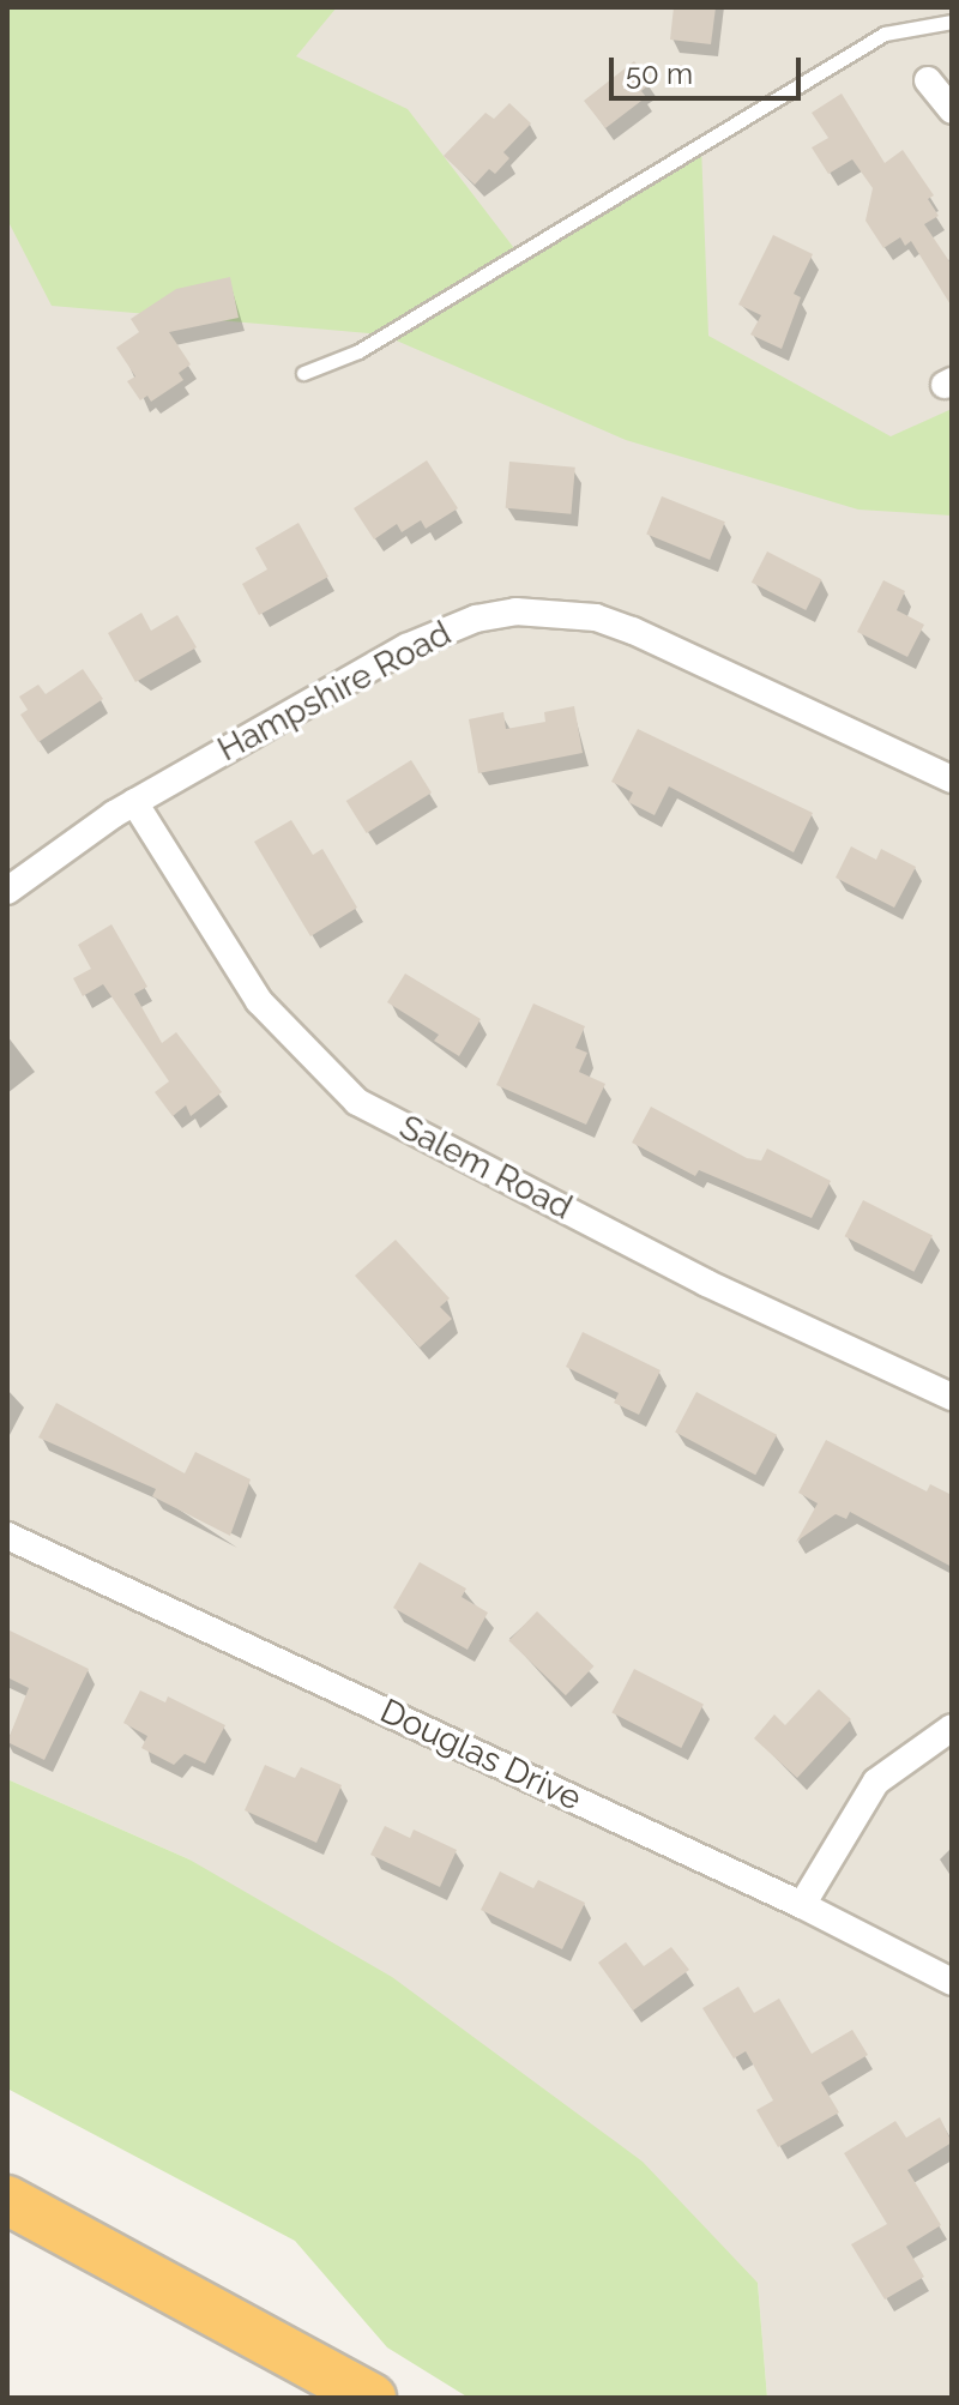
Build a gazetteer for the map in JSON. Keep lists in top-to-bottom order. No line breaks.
{"streets":{"street":["Hampshire Road","Salem Road","Douglas Drive"]},"crossings":[["Hampshire Road","Salem Road"]],"scale_bar":"50 m"}
